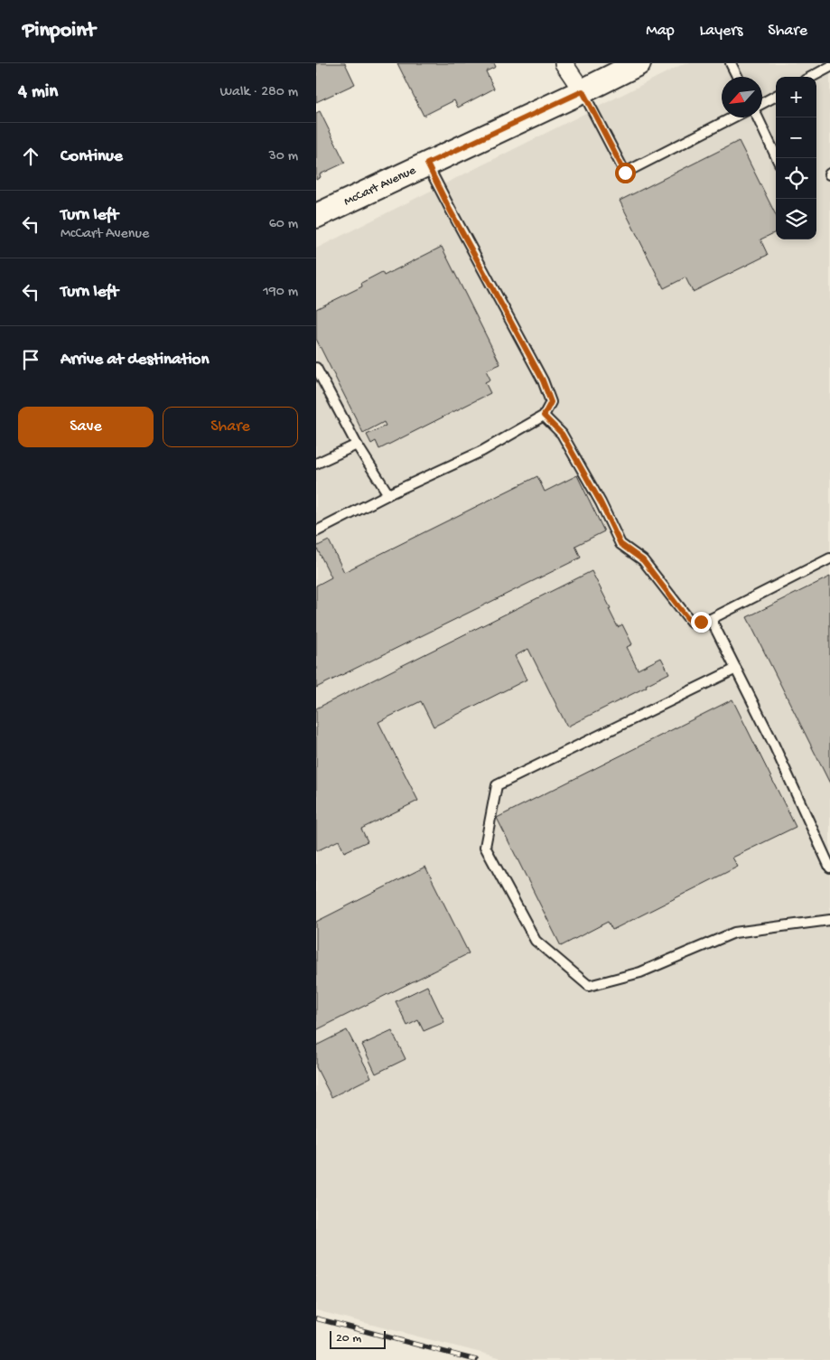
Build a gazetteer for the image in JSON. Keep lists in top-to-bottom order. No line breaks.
{"streets":{"main road":["McCart Avenue"]},"scale_bar":"20 m","north":"bottom left","page":{"header":"Pinpoint","nav":["Map","Layers","Share"],"heading":["4 min","Walk · 280 m"],"map_buttons":["+","−"],"list":[["Continue","30 m"],["Turn left","McCart Avenue","60 m"],["Turn left","190 m"],"Arrive at destination"],"buttons":["Save","Share"],"scale":"20 m"}}
